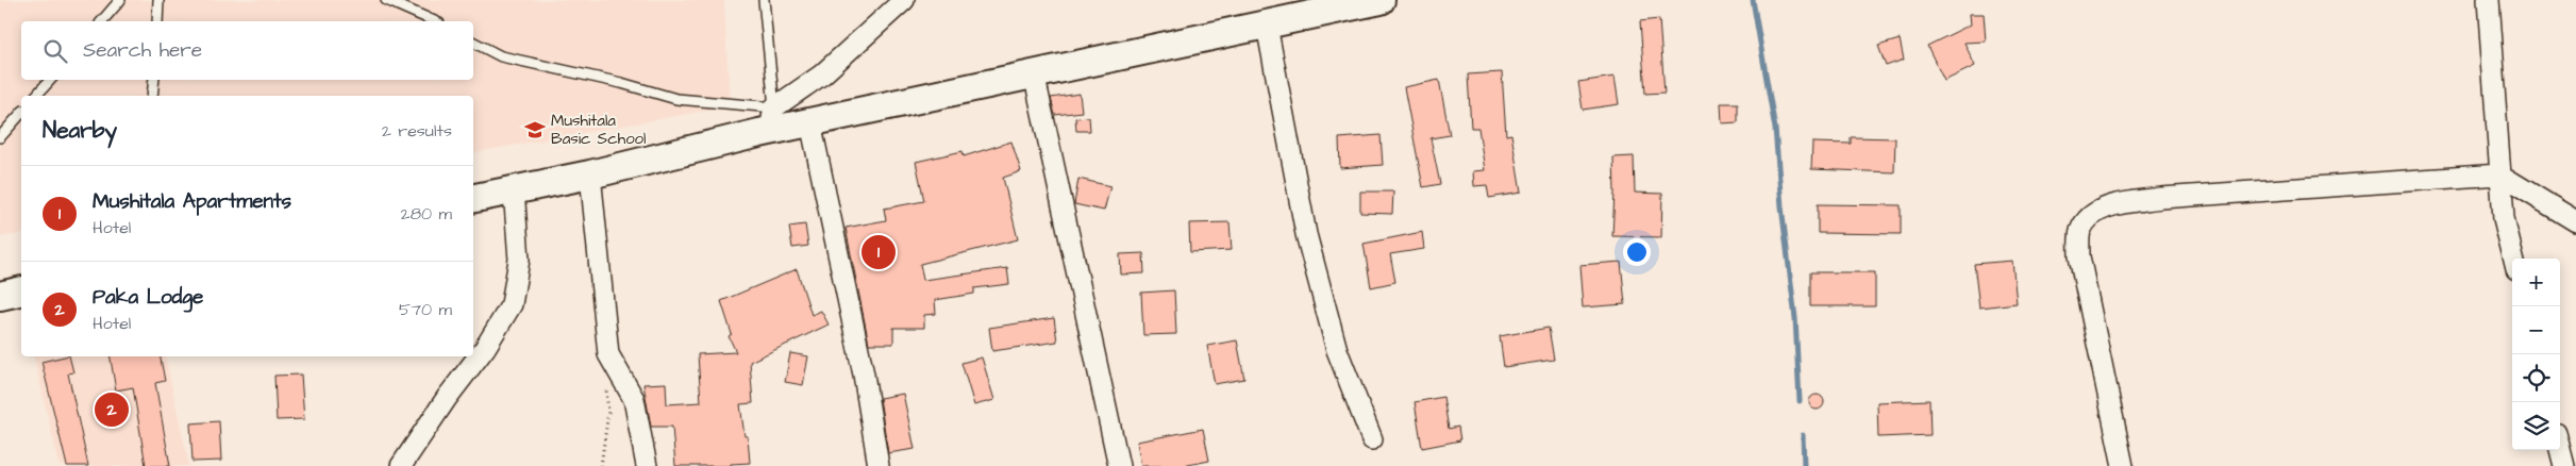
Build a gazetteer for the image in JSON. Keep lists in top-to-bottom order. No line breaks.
{"places":{"school or university":["Mushitala Basic School"]},"page":{"search":"Search here","heading":["Nearby","2 results"],"list":[{"mark":"1","name":"Mushitala Apartments","note":"Hotel","value":"280 m"},{"mark":"2","name":"Paka Lodge","note":"Hotel","value":"570 m"}],"pins":["1","2"],"map_buttons":["+","−"]}}
